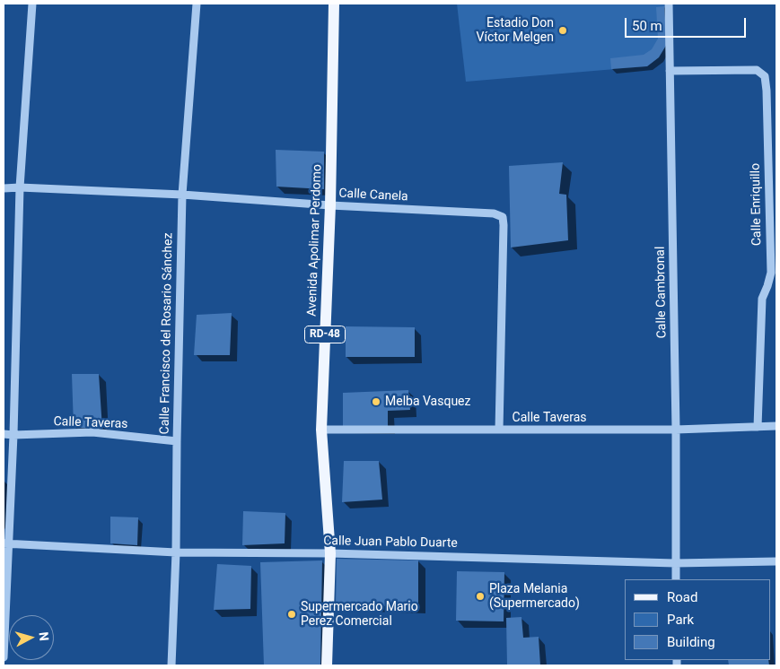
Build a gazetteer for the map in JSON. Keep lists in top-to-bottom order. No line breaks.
{"streets":{"main road":["Avenida Apolimar Perdomo","RD-48"],"street":["Calle Canela","Calle Enriquillo","Calle Cambronal","Calle Francisco del Rosario Sánchez","Calle Taveras","Calle Juan Pablo Duarte"]},"crossings":[["Calle Canela","Avenida Apolimar Perdomo"],["Calle Canela","Calle Francisco del Rosario Sánchez"],["Calle Canela","Calle Taveras"],["Calle Enriquillo","Calle Cambronal"],["Calle Enriquillo","Calle Taveras"],["Avenida Apolimar Perdomo","Calle Taveras"],["Avenida Apolimar Perdomo","Calle Juan Pablo Duarte"],["Calle Cambronal","Calle Taveras"],["Calle Cambronal","Calle Juan Pablo Duarte"],["Calle Francisco del Rosario Sánchez","Calle Taveras"],["Calle Francisco del Rosario Sánchez","Calle Juan Pablo Duarte"]],"places":["Estadio Don Víctor Melgen","Melba Vasquez","Plaza Melania (Supermercado)","Supermercado Mario Perez Comercial"],"legend":["Road","Park","Building"],"scale_bar":"50 m","north":"right"}
